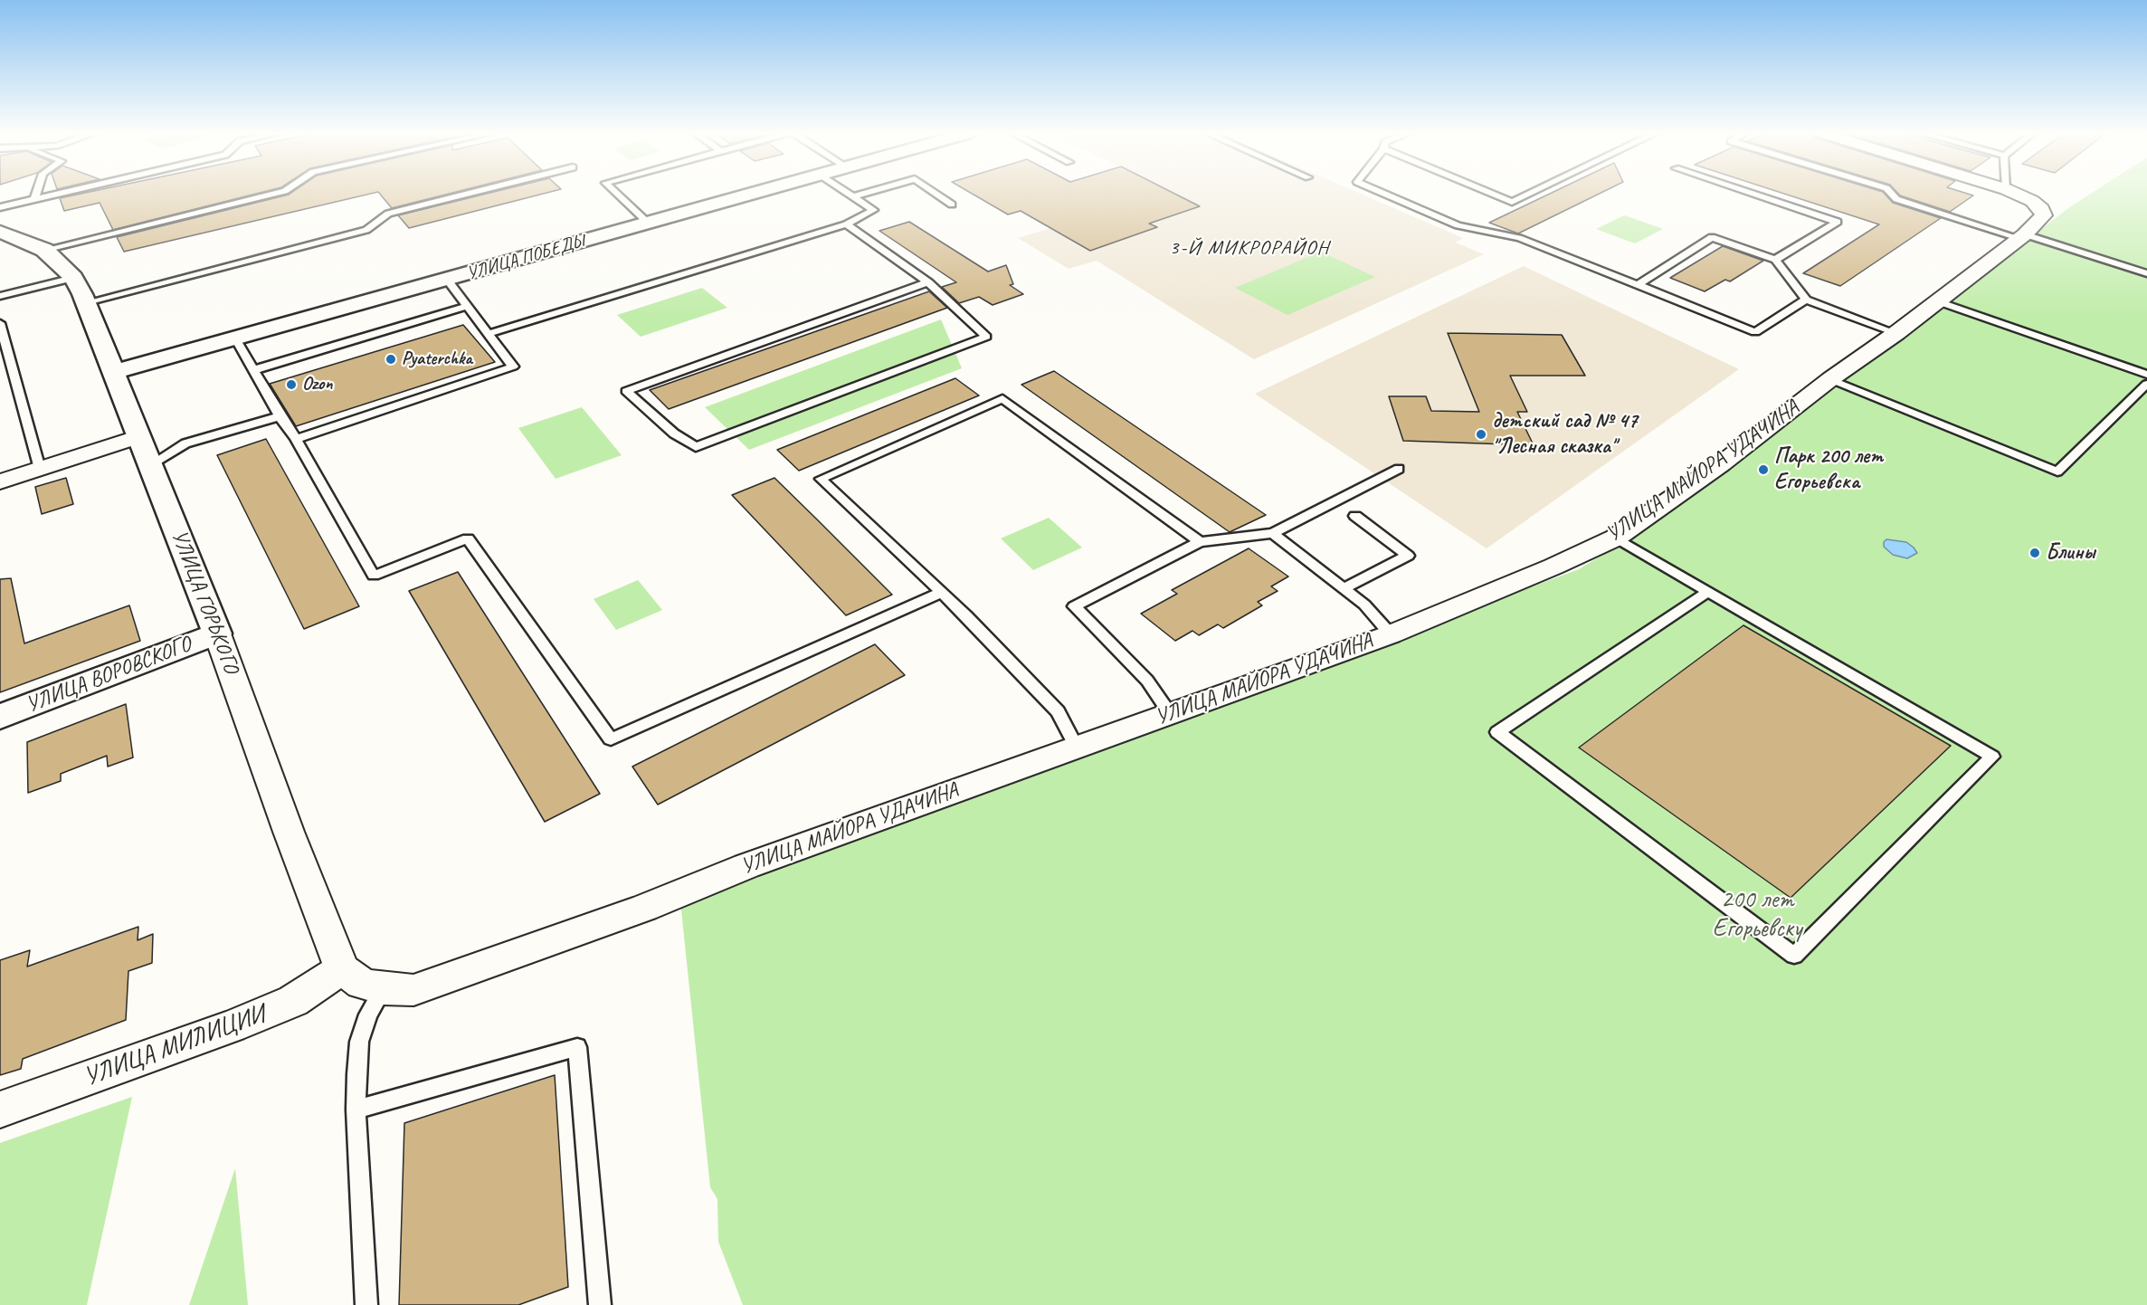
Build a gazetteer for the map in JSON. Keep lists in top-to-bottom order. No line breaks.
{"streets":{"street":["УЛИЦА ПОБЕДЫ","УЛИЦА МАЙОРА УДАЧИНА","УЛИЦА ГОРЬКОГО","УЛИЦА ВОРОВСКОГО","УЛИЦА МИЛИЦИИ"]},"crossings":[["УЛИЦА ПОБЕДЫ","УЛИЦА ГОРЬКОГО"],["УЛИЦА ГОРЬКОГО","УЛИЦА ВОРОВСКОГО"],["УЛИЦА ГОРЬКОГО","УЛИЦА МИЛИЦИИ"]],"districts":["3-Й МИКРОРАЙОН"],"parks":["200 лет Егорьевску"],"places":["Pyaterchka","Ozon","детский сад № 47 \"Лесная сказка\"","Парк 200 лет Егорьевска","Блины"]}
